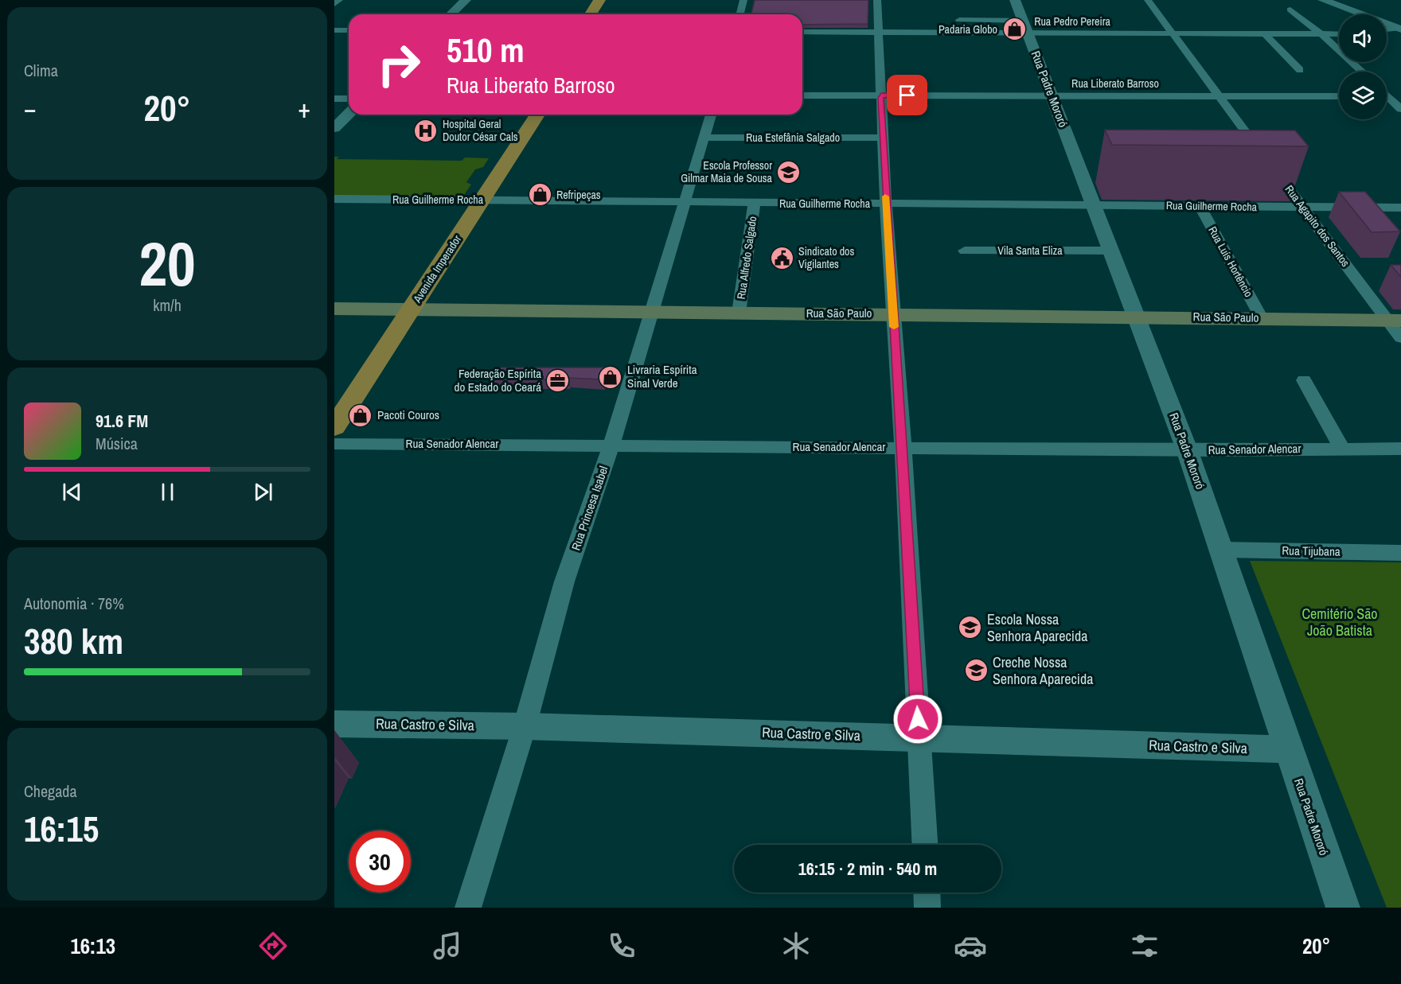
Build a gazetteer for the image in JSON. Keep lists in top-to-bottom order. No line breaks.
{"streets":{"main road":["Avenida Imperador","Rua São Paulo"],"street":["Rua Pedro Pereira","Rua Liberato Barroso","Rua Padre Mororó","Rua Estefânia Salgado","Rua Guilherme Rocha","Rua Agapito dos Santos","Vila Santa Eliza","Rua Alfredo Salgado","Rua Luís Hortêncio","Rua Senador Alencar","Rua Princesa Isabel","Rua Tijubana","Rua Castro e Silva"]},"crossings":[["Rua Pedro Pereira","Rua Padre Mororó"],["Rua Pedro Pereira","Rua Agapito dos Santos"],["Rua Liberato Barroso","Rua Padre Mororó"],["Rua Liberato Barroso","Rua Agapito dos Santos"],["Rua Padre Mororó","Rua Guilherme Rocha"],["Rua Padre Mororó","Vila Santa Eliza"],["Rua Padre Mororó","Rua São Paulo"],["Rua Padre Mororó","Rua Senador Alencar"],["Rua Padre Mororó","Rua Tijubana"],["Rua Padre Mororó","Rua Castro e Silva"],["Rua Estefânia Salgado","Rua Princesa Isabel"],["Rua Guilherme Rocha","Rua Agapito dos Santos"],["Rua Guilherme Rocha","Rua Alfredo Salgado"],["Rua Guilherme Rocha","Rua Luís Hortêncio"],["Rua Guilherme Rocha","Avenida Imperador"],["Rua Guilherme Rocha","Rua Princesa Isabel"],["Rua Agapito dos Santos","Rua São Paulo"],["Rua Alfredo Salgado","Rua São Paulo"],["Rua Luís Hortêncio","Rua São Paulo"],["Avenida Imperador","Rua São Paulo"],["Rua São Paulo","Rua Princesa Isabel"],["Rua Senador Alencar","Rua Princesa Isabel"],["Rua Princesa Isabel","Rua Castro e Silva"]],"parks":["Cemitério São João Batista"],"places":{"shop":["Padaria Globo","Refripeças","Livraria Espírita Sinal Verde","Pacoti Couros"],"hospital":["Hospital Geral Doutor César Cals"],"school or university":["Escola Professor Gilmar Maia de Sousa","Escola Nossa Senhora Aparecida","Creche Nossa Senhora Aparecida"],"public building":["Sindicato dos Vigilantes"],"office":["Federação Espírita do Estado do Ceará"]},"page":{"tile":["Clima",["20","km/h"],["Autonomia · 76%","380 km"],["Chegada","16:15"]],"turn":["510 m","Rua Liberato Barroso"],"heat":["−","20°","+"],"song":["91.6 FM","Música"],"limit":"30","trip":"16:15 · 2 min · 540 m","tabs":["16:13","20°"]}}
